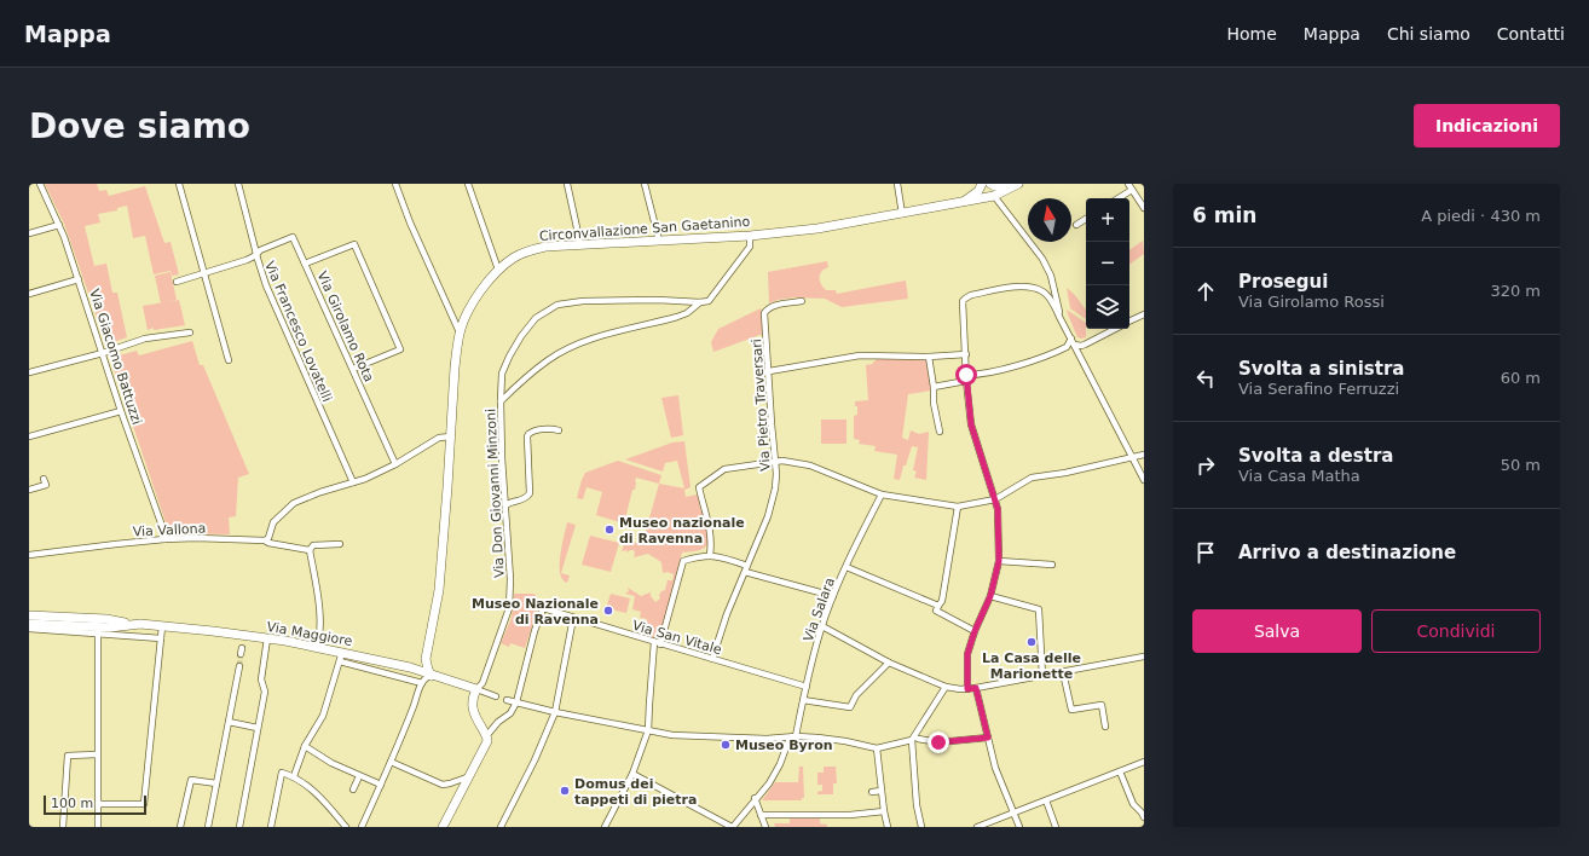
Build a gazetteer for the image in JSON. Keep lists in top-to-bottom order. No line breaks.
{"streets":{"street":["Circonvallazione San Gaetanino","Via Girolamo Rota","Via Francesco Lovatelli","Via Giacomo Battuzzi","Via Pietro Traversari","Via Don Giovanni Minzoni","Via Vallona","Via Salara","Via Maggiore","Via San Vitale"]},"crossings":[["Circonvallazione San Gaetanino","Via Don Giovanni Minzoni"],["Circonvallazione San Gaetanino","Via Maggiore"],["Via Girolamo Rota","Via Francesco Lovatelli"],["Via Giacomo Battuzzi","Via Vallona"],["Via Pietro Traversari","Via San Vitale"],["Via Don Giovanni Minzoni","Via Maggiore"],["Via Salara","Via San Vitale"]],"places":["Museo nazionale di Ravenna","Museo Nazionale di Ravenna","La Casa delle Marionette","Museo Byron","Domus dei tappeti di pietra"],"scale_bar":"100 m","north":"top","page":{"header":"Mappa","nav":["Home","Mappa","Chi siamo","Contatti"],"buttons":["Indicazioni",["Salva","Condividi"]],"title":"Dove siamo","heading":["6 min","A piedi · 430 m"],"map_buttons":["+","−"],"list":[["Prosegui","Via Girolamo Rossi","320 m"],["Svolta a sinistra","Via Serafino Ferruzzi","60 m"],["Svolta a destra","Via Casa Matha","50 m"],"Arrivo a destinazione"],"scale":"100 m"}}
